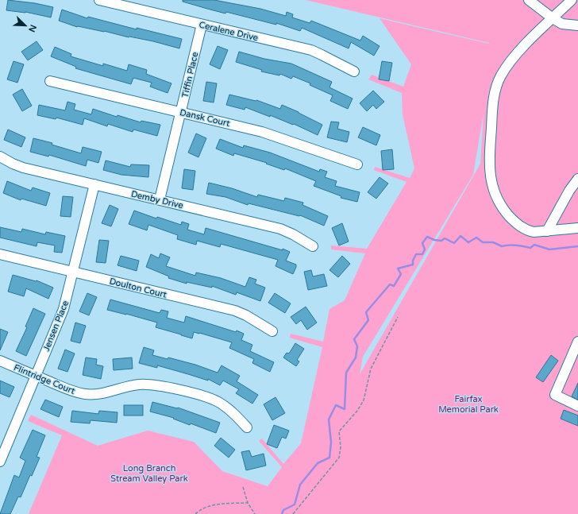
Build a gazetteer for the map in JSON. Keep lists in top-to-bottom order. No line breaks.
{"streets":{"street":["Ceralene Drive","Tiffin Place","Dansk Court","Demby Drive","Doulton Court","Jensen Place","Flintridge Court"]},"crossings":[["Ceralene Drive","Tiffin Place"],["Tiffin Place","Dansk Court"],["Tiffin Place","Demby Drive"],["Demby Drive","Jensen Place"],["Doulton Court","Jensen Place"],["Jensen Place","Flintridge Court"]],"parks":["Fairfax Memorial Park","Long Branch Stream Valley Park"],"north":"bottom right"}
